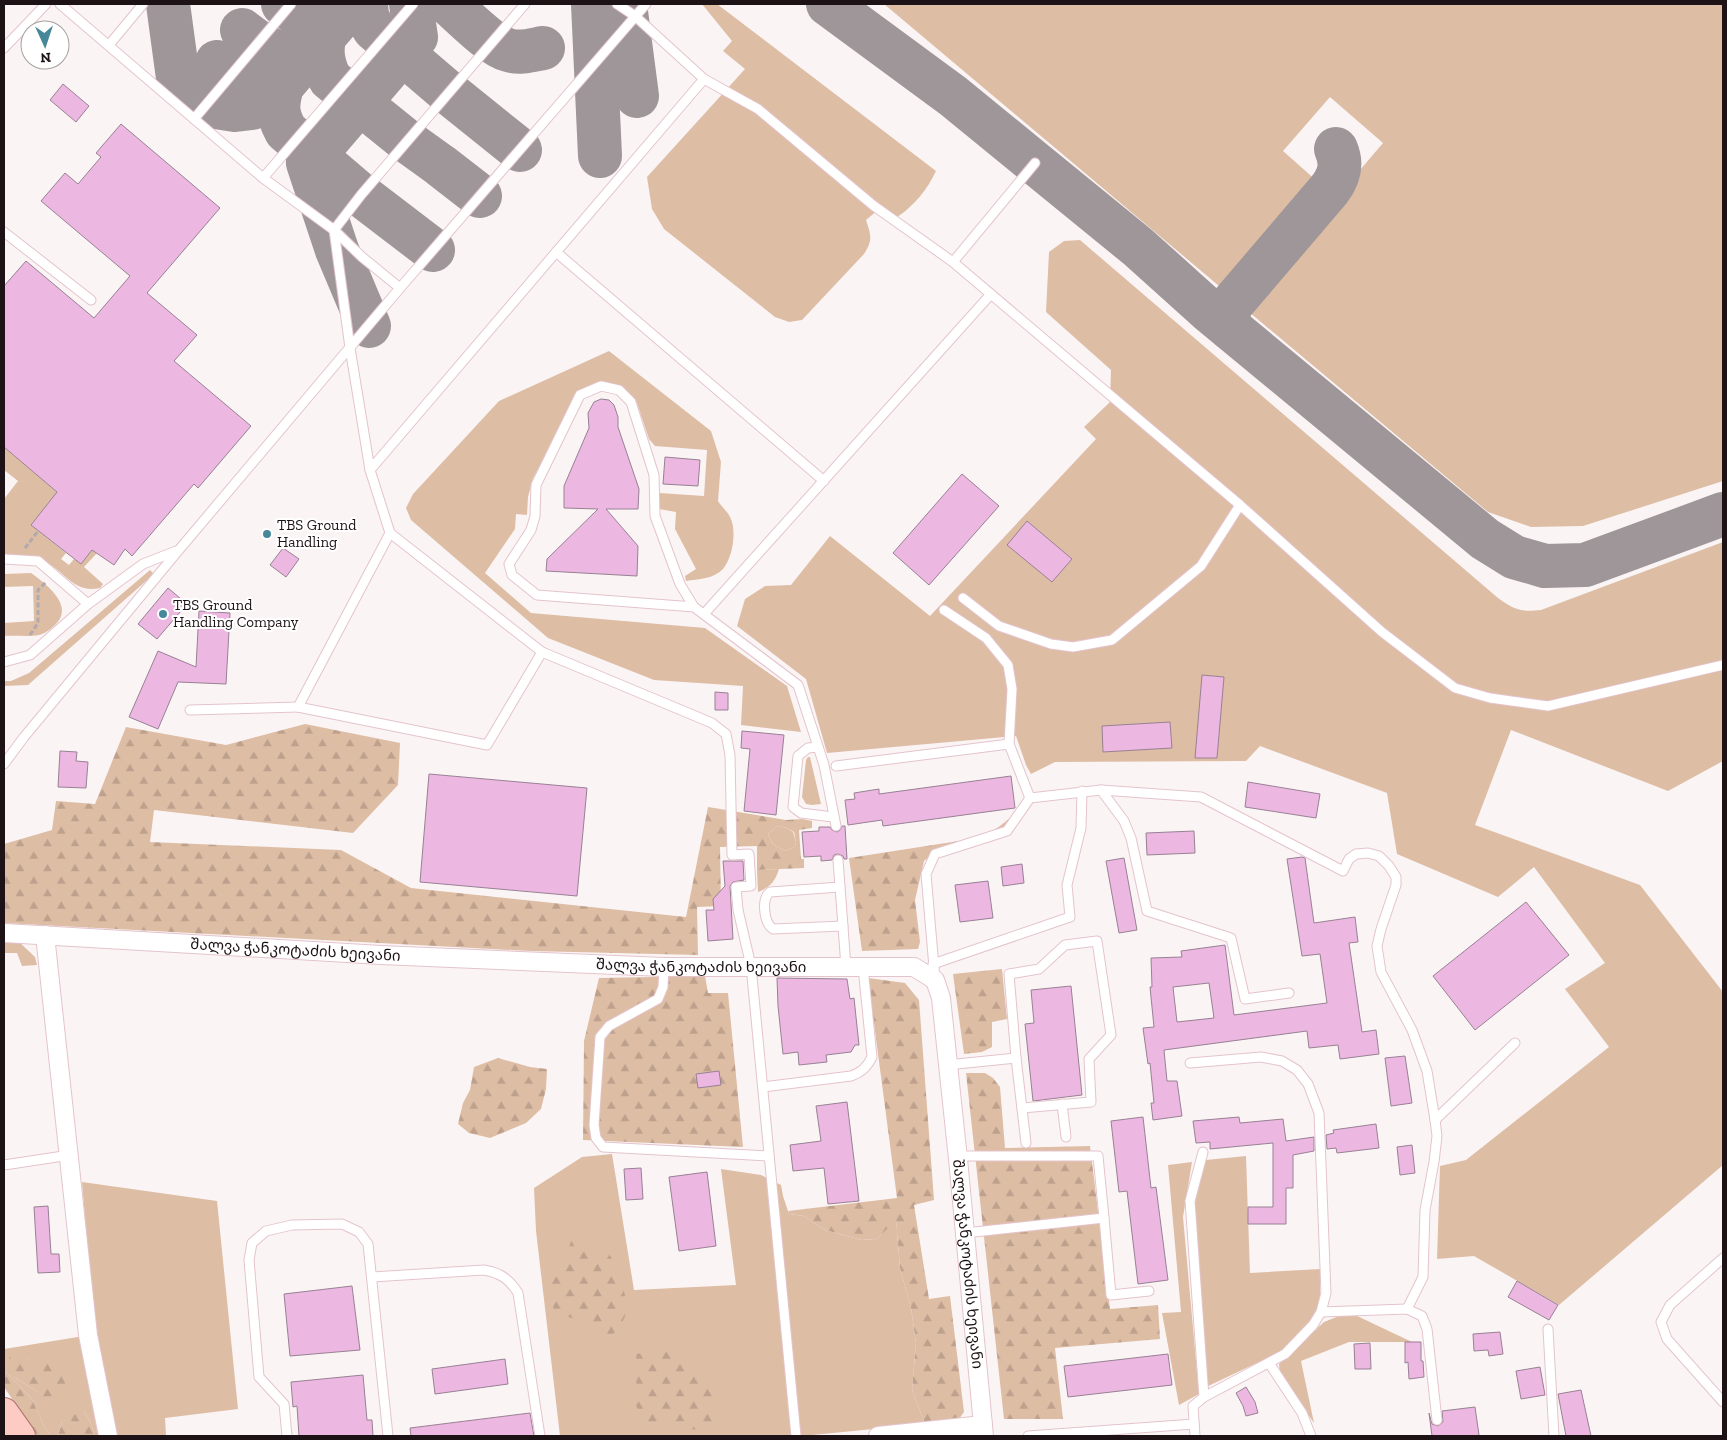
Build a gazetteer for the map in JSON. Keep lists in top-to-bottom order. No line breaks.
{"streets":{"street":["შალვა ჭანკოტაძის ხეივანი"]},"places":["TBS Ground Handling","TBS Ground Handling Company"],"north":"bottom"}
